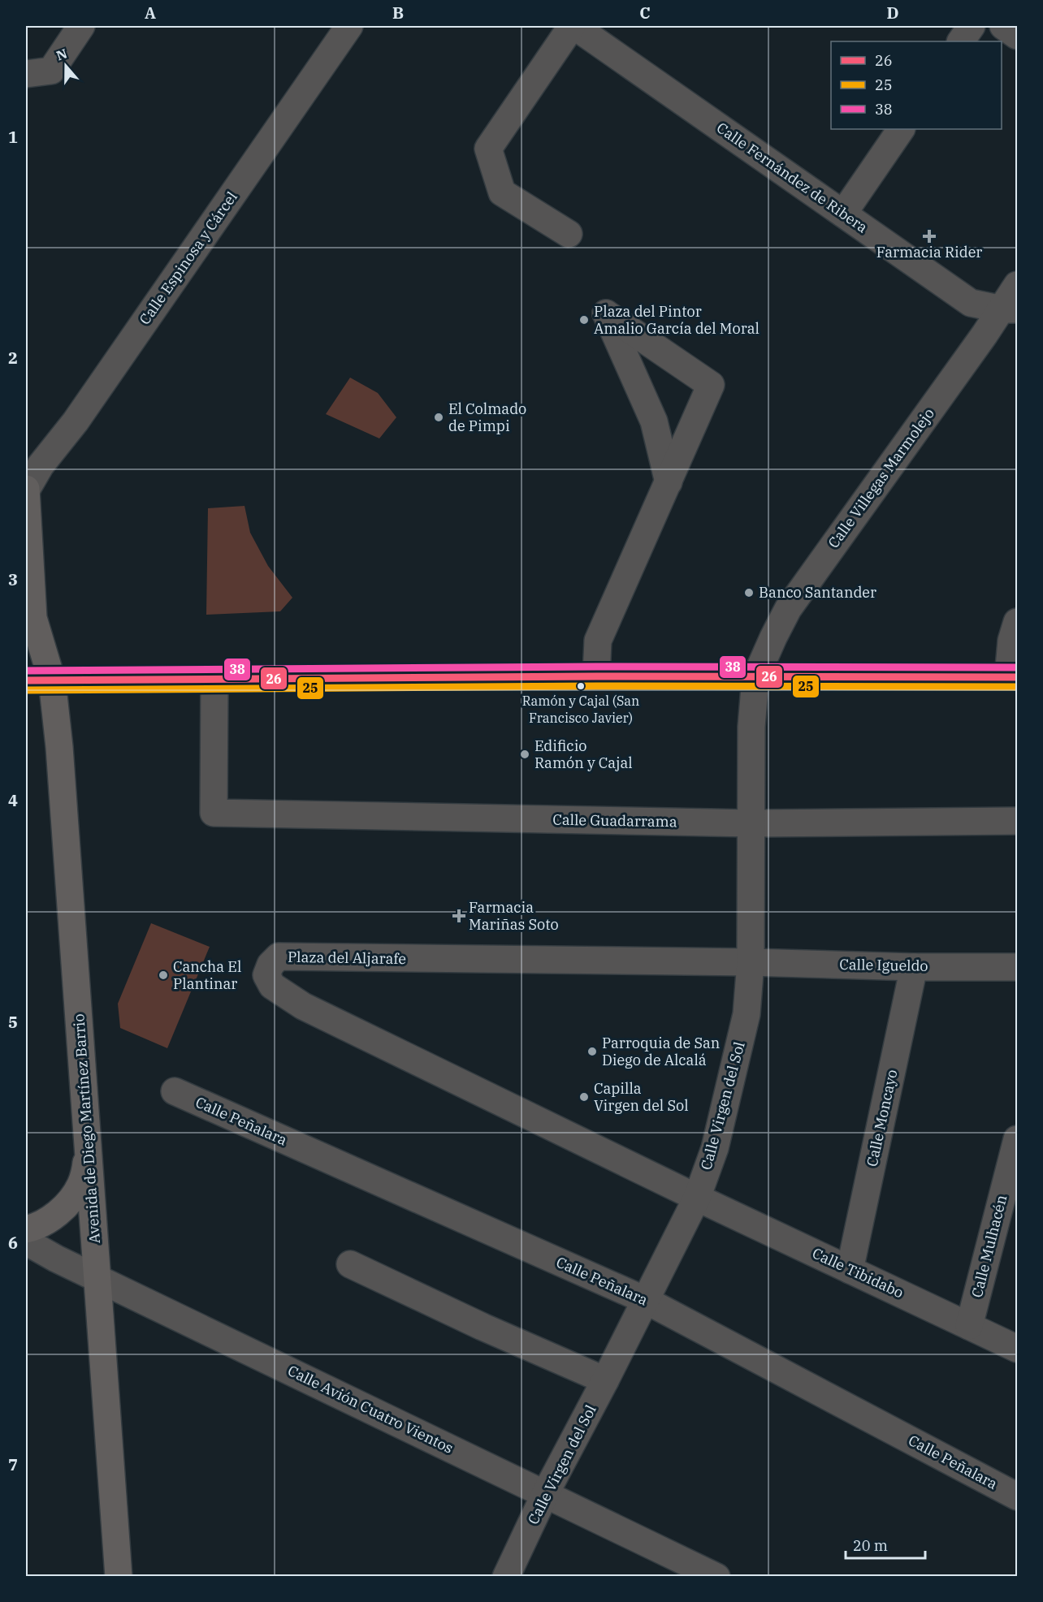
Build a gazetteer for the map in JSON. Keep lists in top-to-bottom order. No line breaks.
{"streets":{"main road":["Avenida de Diego Martínez Barrio"],"street":["Calle Fernández de Ribera","Calle Espinosa y Cárcel","Calle Villegas Marmolejo","Calle Guadarrama","Plaza del Aljarafe","Calle Igueldo","Calle Virgen del Sol","Calle Moncayo","Calle Peñalara","Calle Mulhacén","Calle Tibidabo","Calle Avión Cuatro Vientos"]},"crossings":[["Calle Fernández de Ribera","Calle Villegas Marmolejo"],["Calle Espinosa y Cárcel","Avenida de Diego Martínez Barrio"],["Calle Villegas Marmolejo","Calle Virgen del Sol"],["Calle Guadarrama","Calle Virgen del Sol"],["Plaza del Aljarafe","Calle Igueldo"],["Plaza del Aljarafe","Calle Virgen del Sol"],["Plaza del Aljarafe","Calle Tibidabo"],["Calle Igueldo","Calle Virgen del Sol"],["Calle Igueldo","Calle Moncayo"],["Calle Virgen del Sol","Calle Peñalara"],["Calle Virgen del Sol","Calle Tibidabo"],["Calle Virgen del Sol","Calle Avión Cuatro Vientos"],["Calle Moncayo","Calle Tibidabo"],["Avenida de Diego Martínez Barrio","Calle Avión Cuatro Vientos"],["Calle Mulhacén","Calle Tibidabo"]],"places":{"health":["Farmacia Rider","Farmacia Mariñas Soto"],"other":["Plaza del Pintor Amalio García del Moral","El Colmado de Pimpi","Banco Santander","Ramón y Cajal (San Francisco Javier)","Edificio Ramón y Cajal","Cancha El Plantinar","Parroquia de San Diego de Alcalá","Capilla Virgen del Sol"]},"lines":["transit line 38","transit line 26","transit line 25"],"legend":["26","25","38"],"scale_bar":"20 m","north":"top","grid":{"columns":["A","B","C","D"],"rows":["1","2","3","4","5","6","7"]}}
